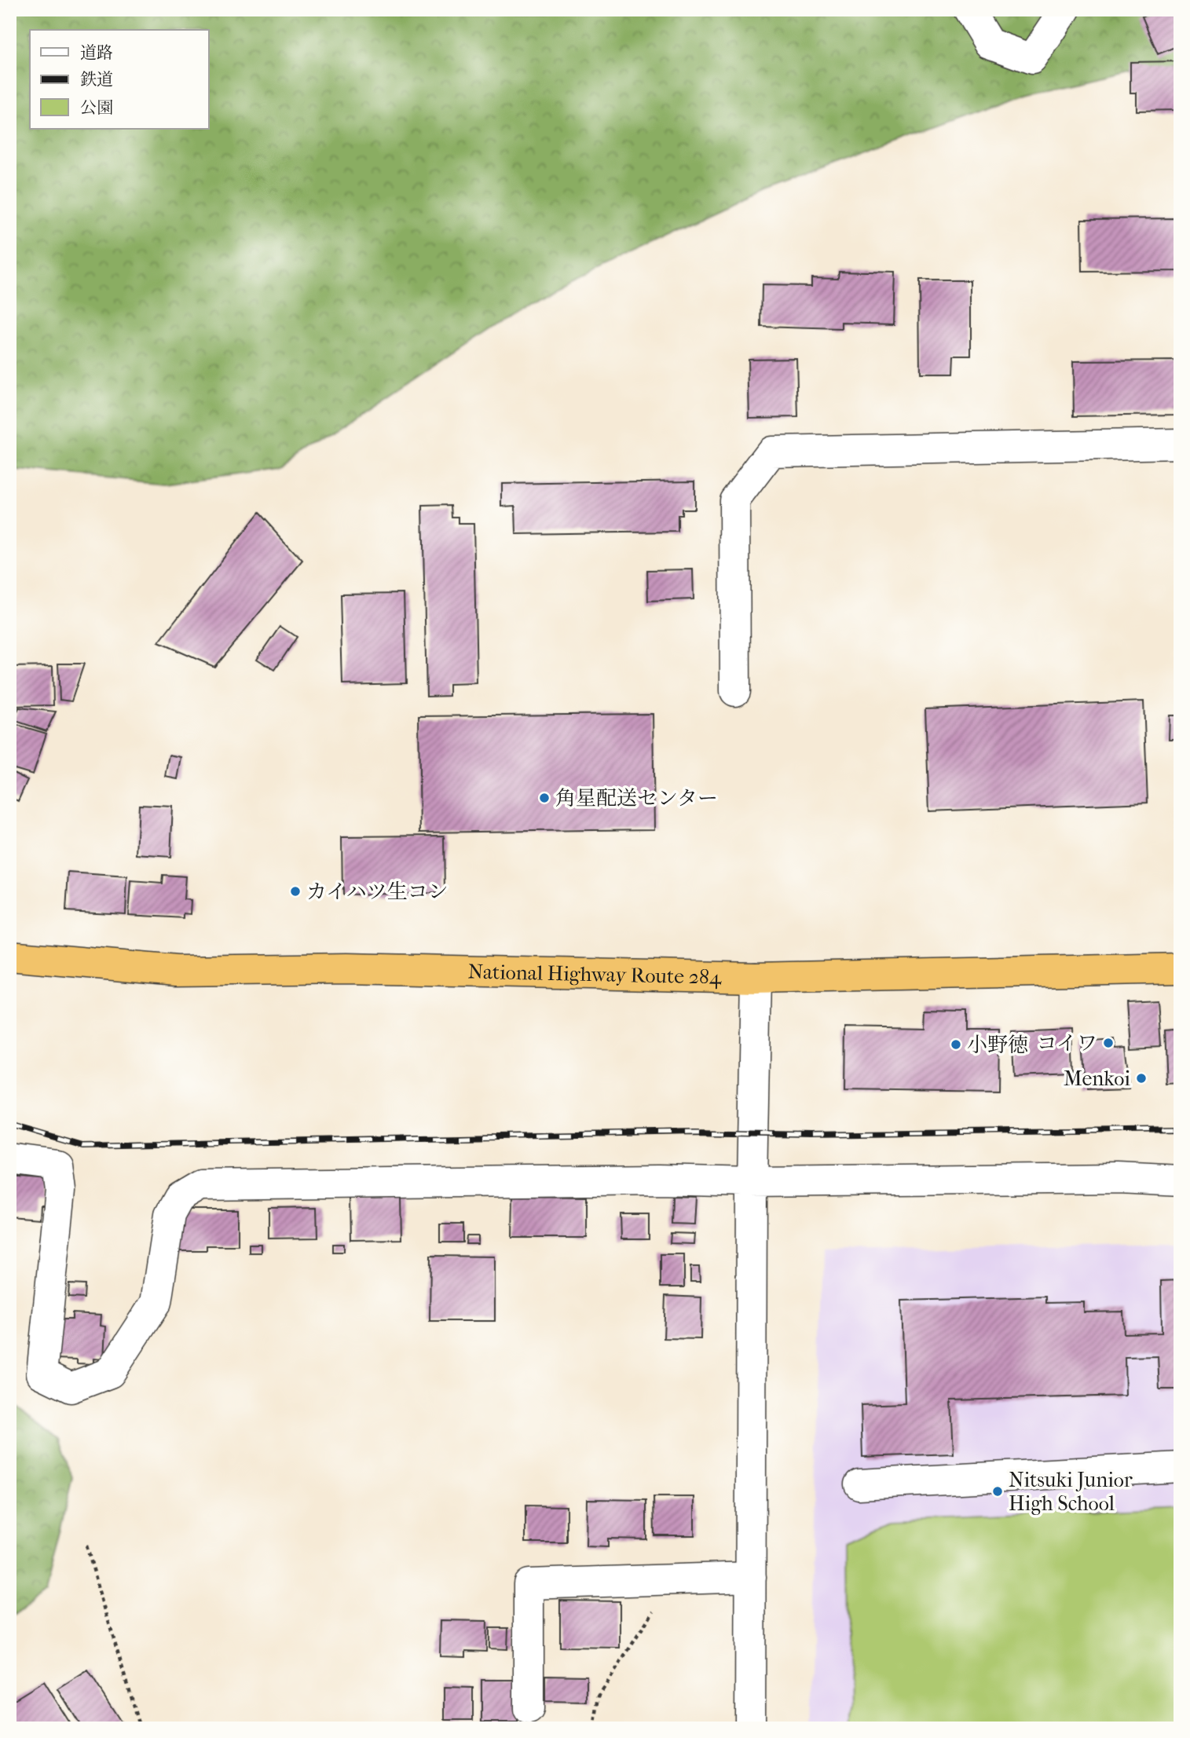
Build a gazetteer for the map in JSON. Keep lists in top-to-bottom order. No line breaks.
{"streets":{"highway":["National Highway Route 284"]},"places":["角星配送センター","カイハツ生コン","コイワ","小野徳","Menkoi","Nitsuki Junior High School"],"legend":["道路","鉄道","公園"]}
